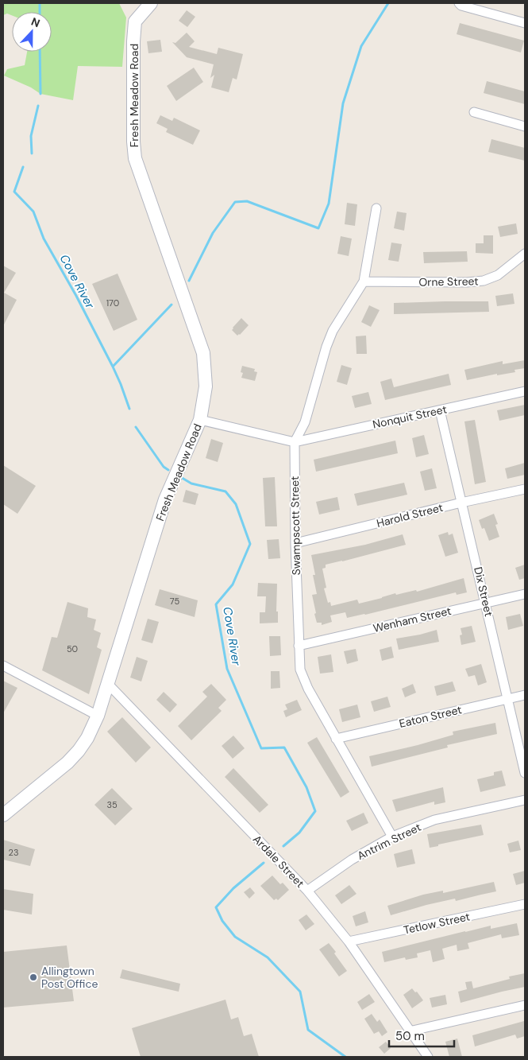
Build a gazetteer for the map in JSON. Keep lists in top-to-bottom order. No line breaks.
{"streets":{"street":["Fresh Meadow Road","Orne Street","Nonquit Street","Harold Street","Swampscott Street","Dix Street","Wenham Street","Eaton Street","Antrim Street","Ardale Street","Tetlow Street"]},"crossings":[["Fresh Meadow Road","Ardale Street"],["Orne Street","Swampscott Street"],["Nonquit Street","Swampscott Street"],["Nonquit Street","Dix Street"],["Harold Street","Swampscott Street"],["Harold Street","Dix Street"],["Swampscott Street","Wenham Street"],["Swampscott Street","Eaton Street"],["Swampscott Street","Antrim Street"],["Dix Street","Wenham Street"],["Dix Street","Eaton Street"],["Antrim Street","Ardale Street"],["Ardale Street","Tetlow Street"]],"water":["Cove River"],"places":["Allingtown Post Office"],"house_numbers":["170","75","50","35","23"],"scale_bar":"50 m","north":"top"}
